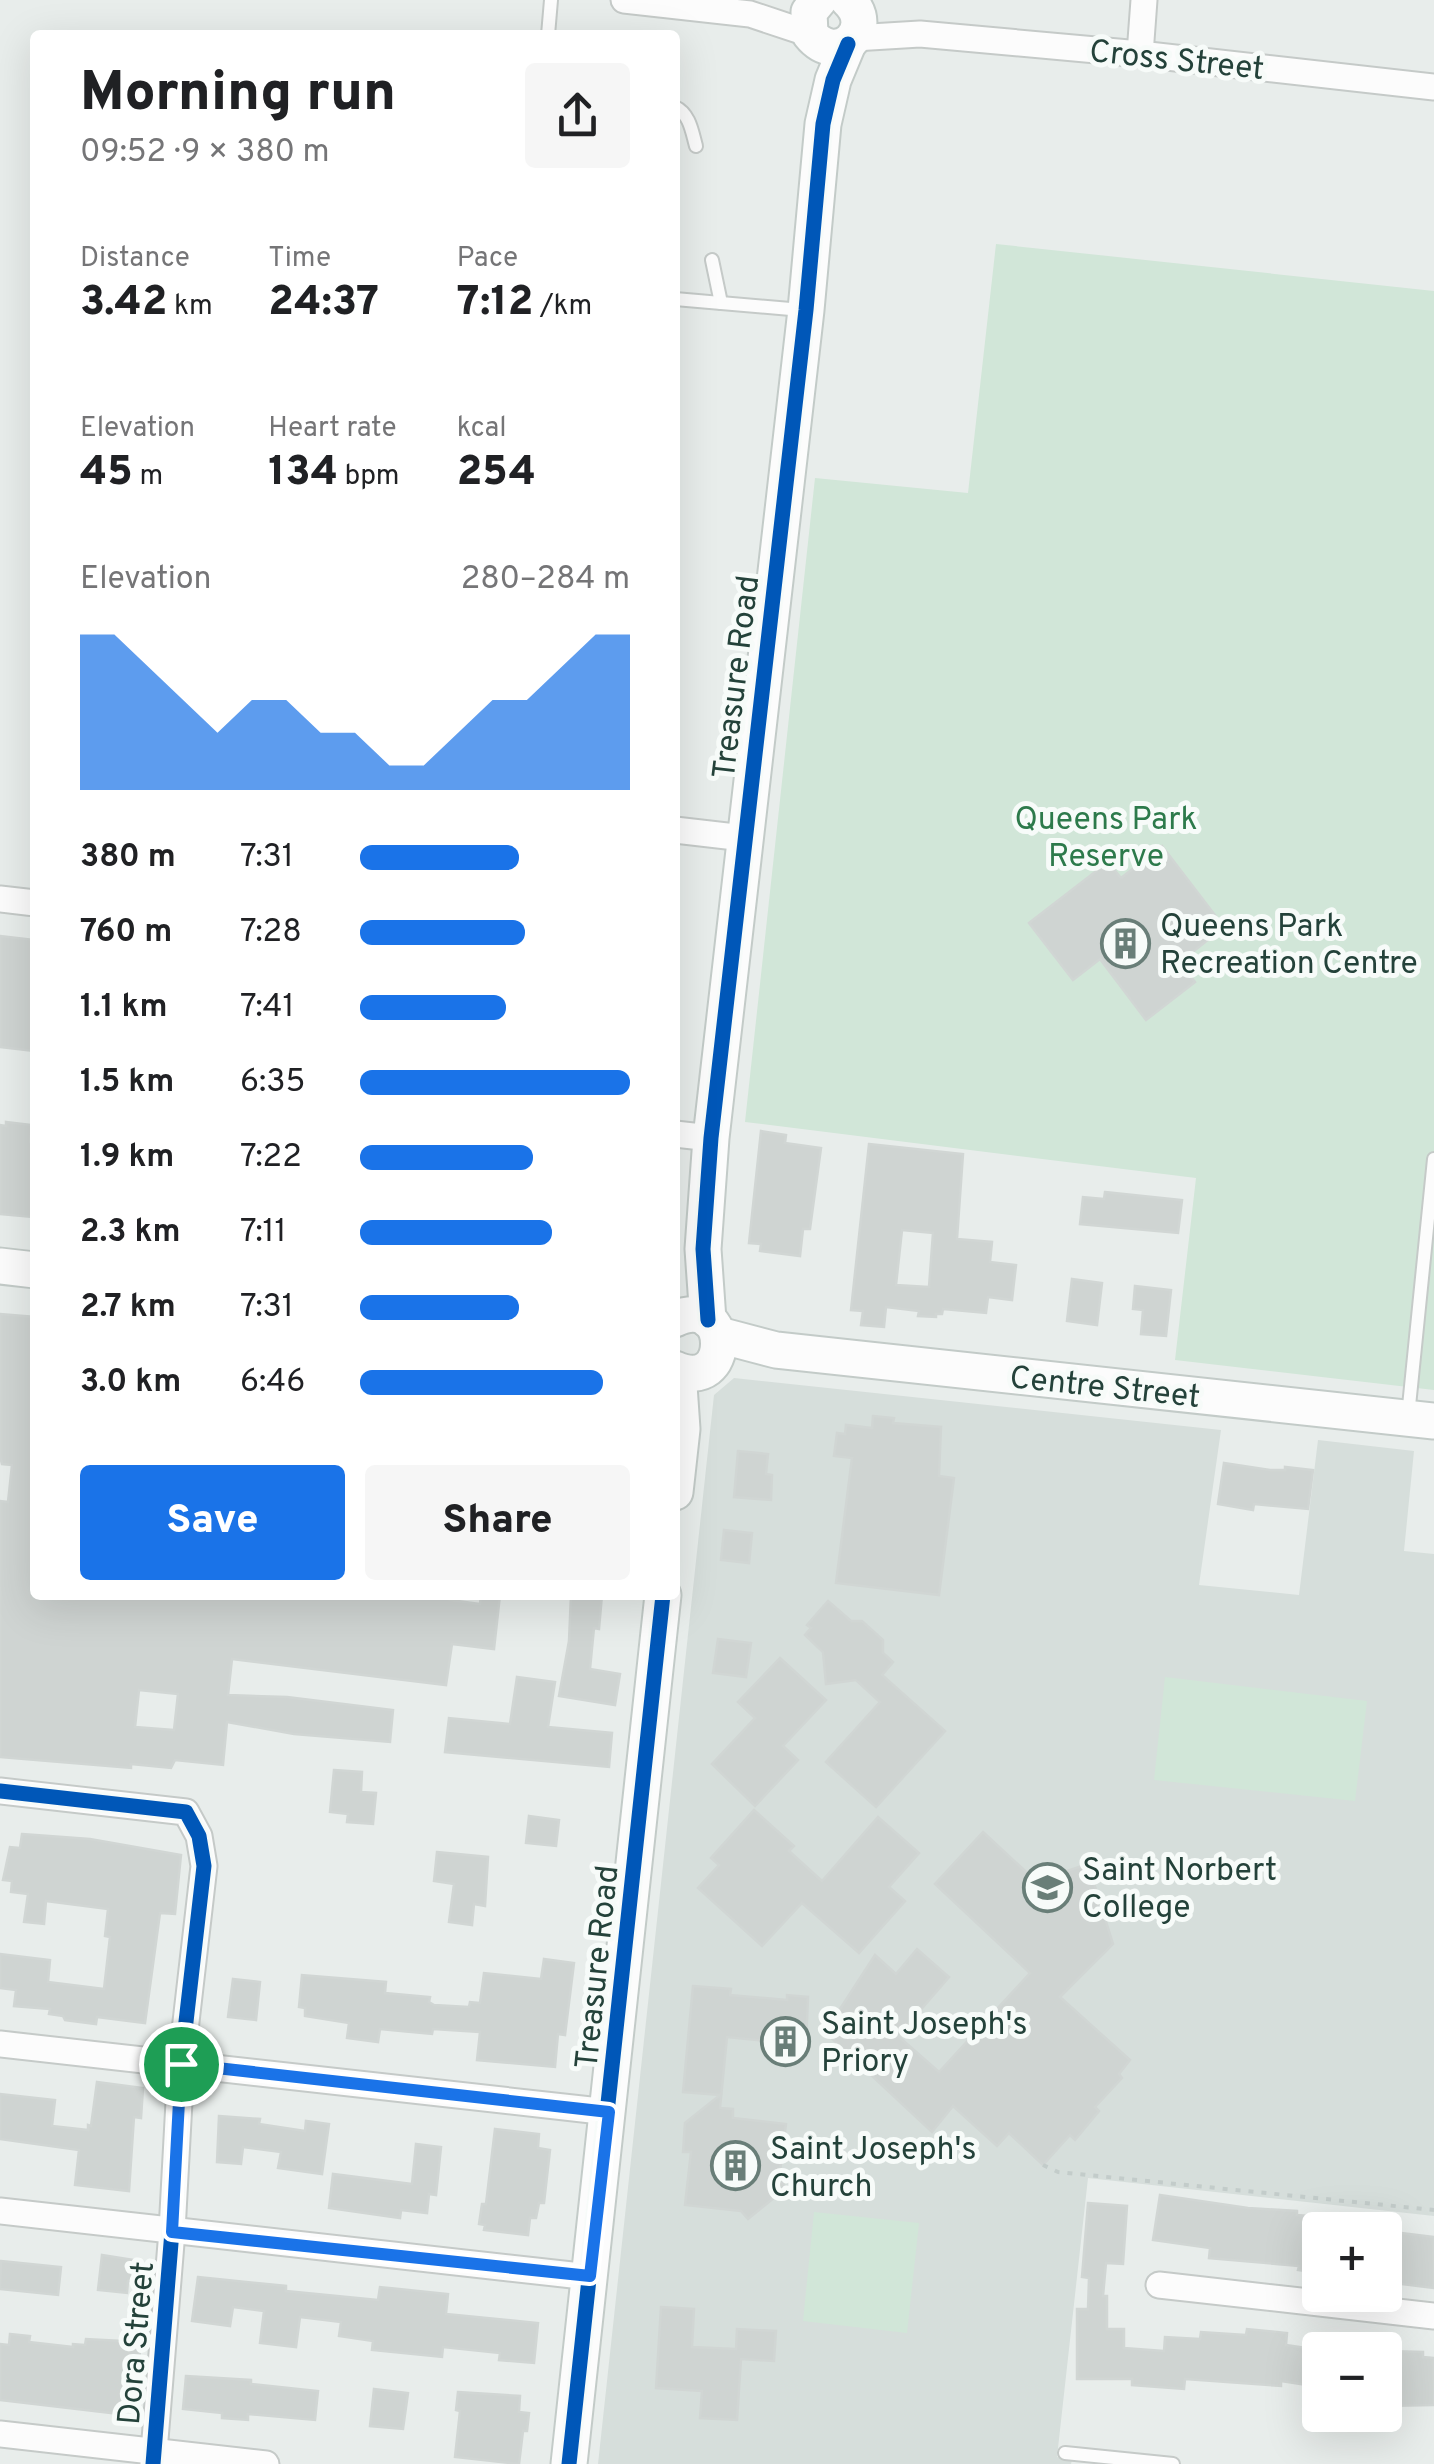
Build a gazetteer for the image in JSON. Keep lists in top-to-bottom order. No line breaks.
{"streets":{"street":["Cross Street","Treasure Road","Centre Street","Dora Street"]},"crossings":[["Cross Street","Treasure Road"],["Treasure Road","Centre Street"]],"parks":["Queens Park Reserve"],"places":{"building":["Queens Park Recreation Centre","Saint Joseph's Priory","Saint Joseph's Church"],"school or university":["Saint Norbert College"]},"page":{"heading":["Morning run","09:52 · 9 × 380 m"],"stats":[["Distance","3.42 km"],["Time","24:37"],["Pace","7:12 /km"],["Elevation","45 m"],["Heart rate","134 bpm"],["kcal","254"]],"chart":["Elevation","280–284 m"],"list":[{"name":"380 m","note":"7:31"},{"name":"760 m","note":"7:28"},{"name":"1.1 km","note":"7:41"},{"name":"1.5 km","note":"6:35"},{"name":"1.9 km","note":"7:22"},{"name":"2.3 km","note":"7:11"},{"name":"2.7 km","note":"7:31"},{"name":"3.0 km","note":"6:46"}],"buttons":["Save","Share"],"map_buttons":["+","−"]}}
